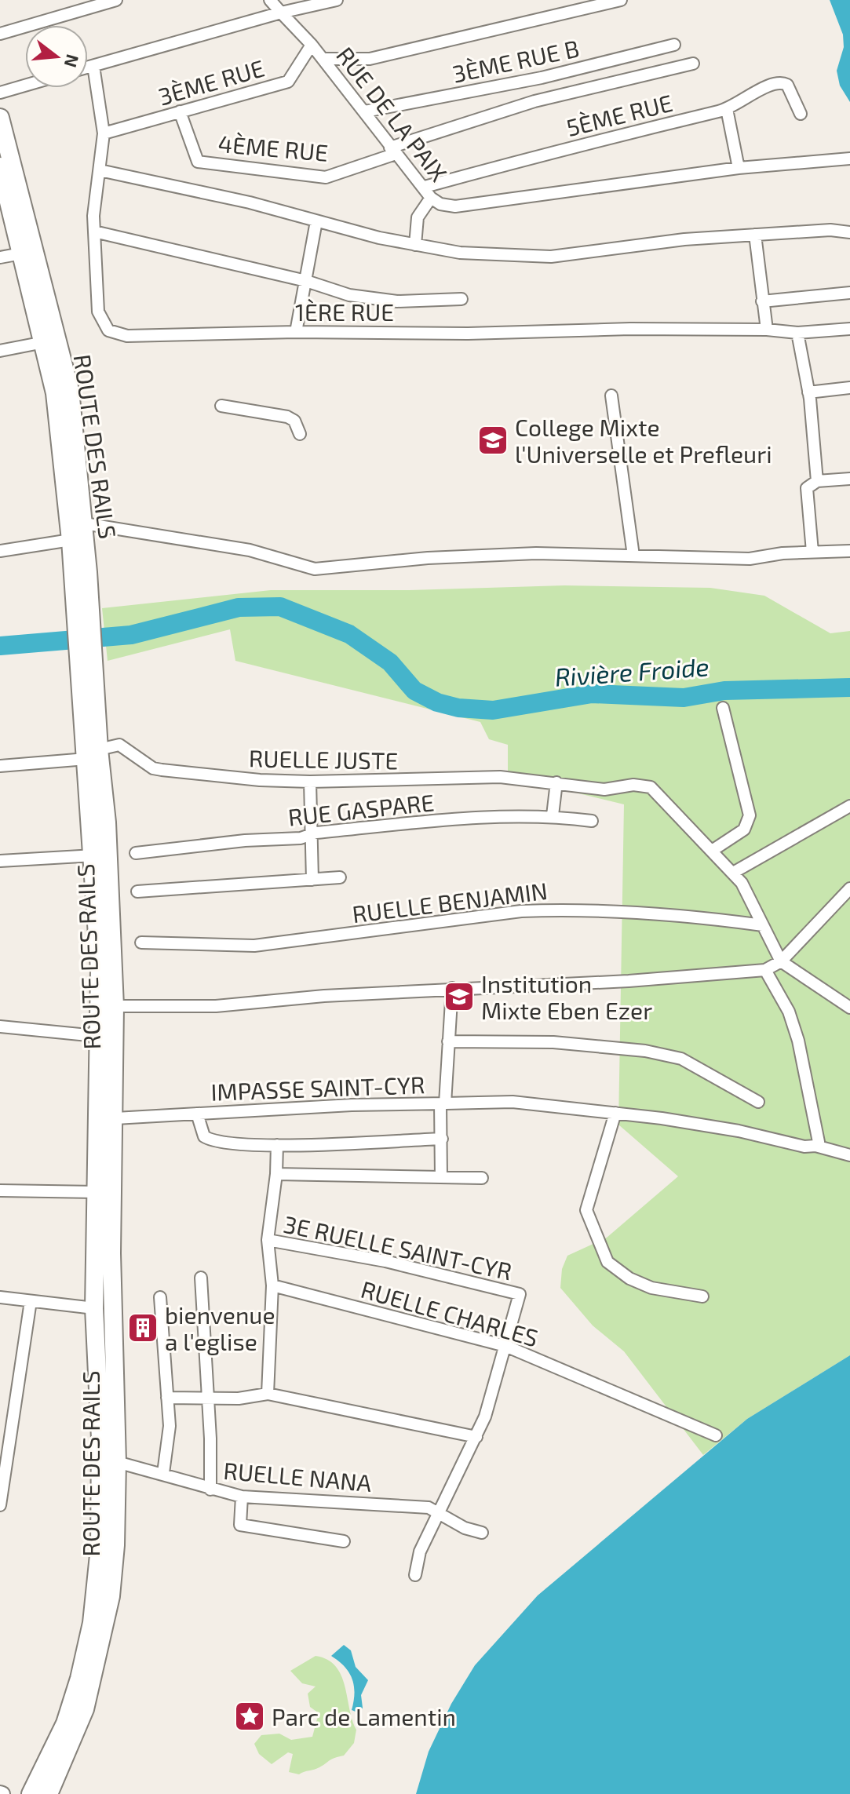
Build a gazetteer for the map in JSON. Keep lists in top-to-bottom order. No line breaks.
{"streets":{"main road":["ROUTE DES RAILS"],"street":["3ÈME RUE B","3ÈME RUE","RUE DE LA PAIX","5ÈME RUE","4ÈME RUE","1ÈRE RUE","RUELLE JUSTE","RUE GASPARE","RUELLE BENJAMIN","IMPASSE SAINT-CYR","3E RUELLE SAINT-CYR","RUELLE CHARLES","RUELLE NANA"]},"crossings":[["3ÈME RUE B","RUE DE LA PAIX"],["3ÈME RUE","RUE DE LA PAIX"],["3ÈME RUE","4ÈME RUE"],["3ÈME RUE","1ÈRE RUE"],["RUE DE LA PAIX","5ÈME RUE"],["RUE DE LA PAIX","4ÈME RUE"],["ROUTE DES RAILS","RUELLE JUSTE"],["ROUTE DES RAILS","IMPASSE SAINT-CYR"],["ROUTE DES RAILS","RUELLE NANA"],["RUELLE JUSTE","RUELLE BENJAMIN"],["3E RUELLE SAINT-CYR","RUELLE CHARLES"]],"water":["Rivière Froide"],"places":{"school or university":["College Mixte l'Universelle et Prefleuri","Institution Mixte Eben Ezer"],"building":["bienvenue a l'eglise"],"place":["Parc de Lamentin"]},"north":"right"}
